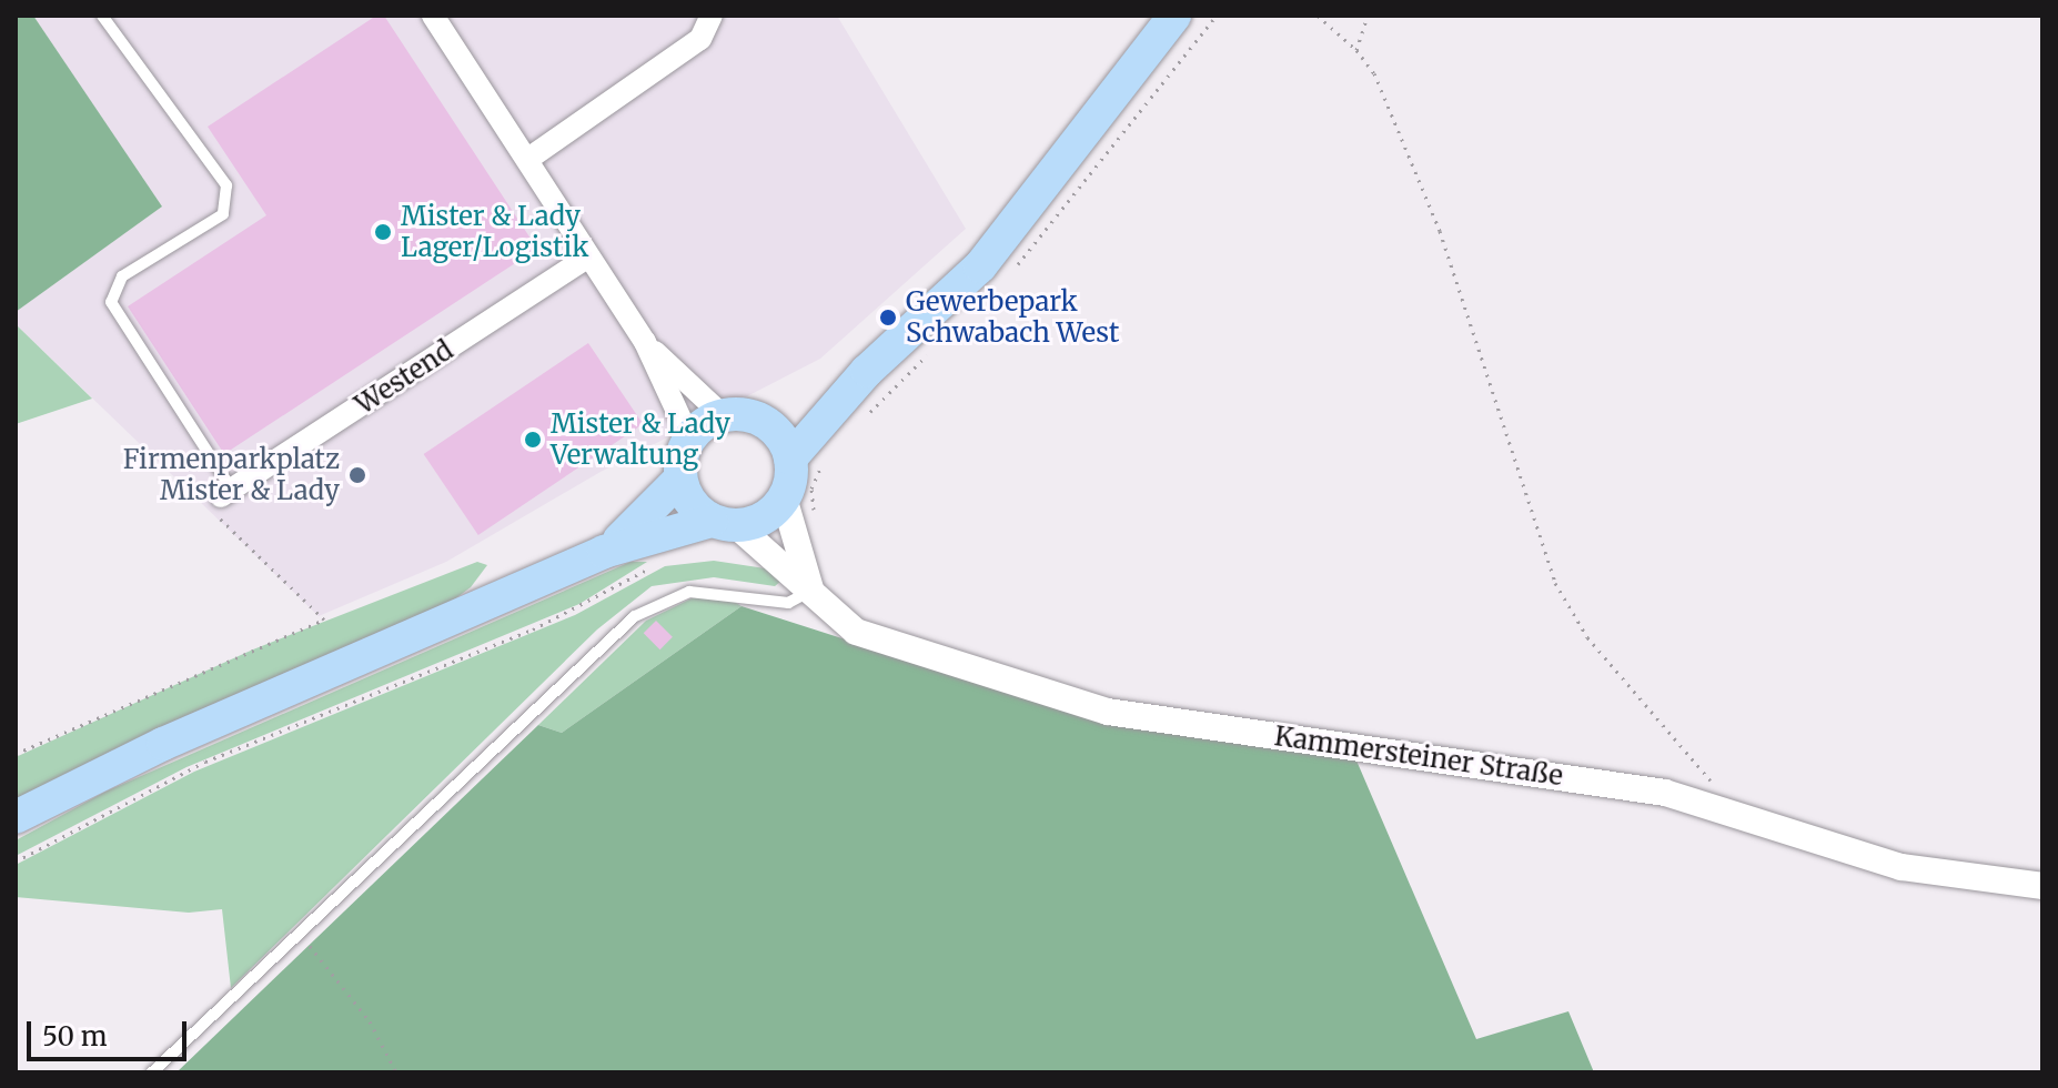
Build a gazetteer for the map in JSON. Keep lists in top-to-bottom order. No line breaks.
{"streets":{"street":["Westend","Kammersteiner Straße"]},"places":["Mister & Lady Lager/Logistik","Gewerbepark Schwabach West","Mister & Lady Verwaltung","Firmenparkplatz Mister & Lady"],"scale_bar":"50 m"}
